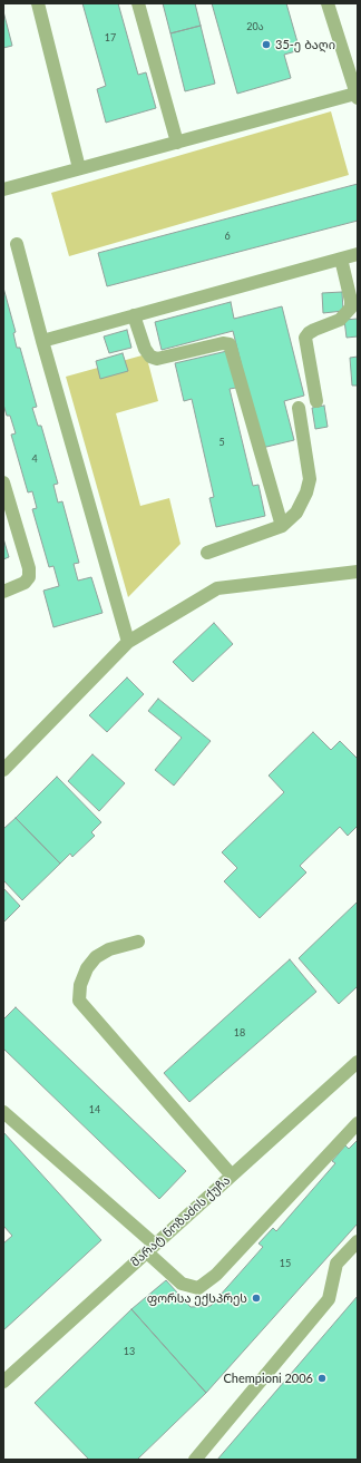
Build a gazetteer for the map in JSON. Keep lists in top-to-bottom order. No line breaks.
{"streets":{"street":["მარატ ნოზაძის ქუჩა"]},"places":["35-ე ბაღი","ფორსა ექსპრეს","Chempioni 2006"],"house_numbers":["20ა","17","6","5","4","18","14","15","13"]}
